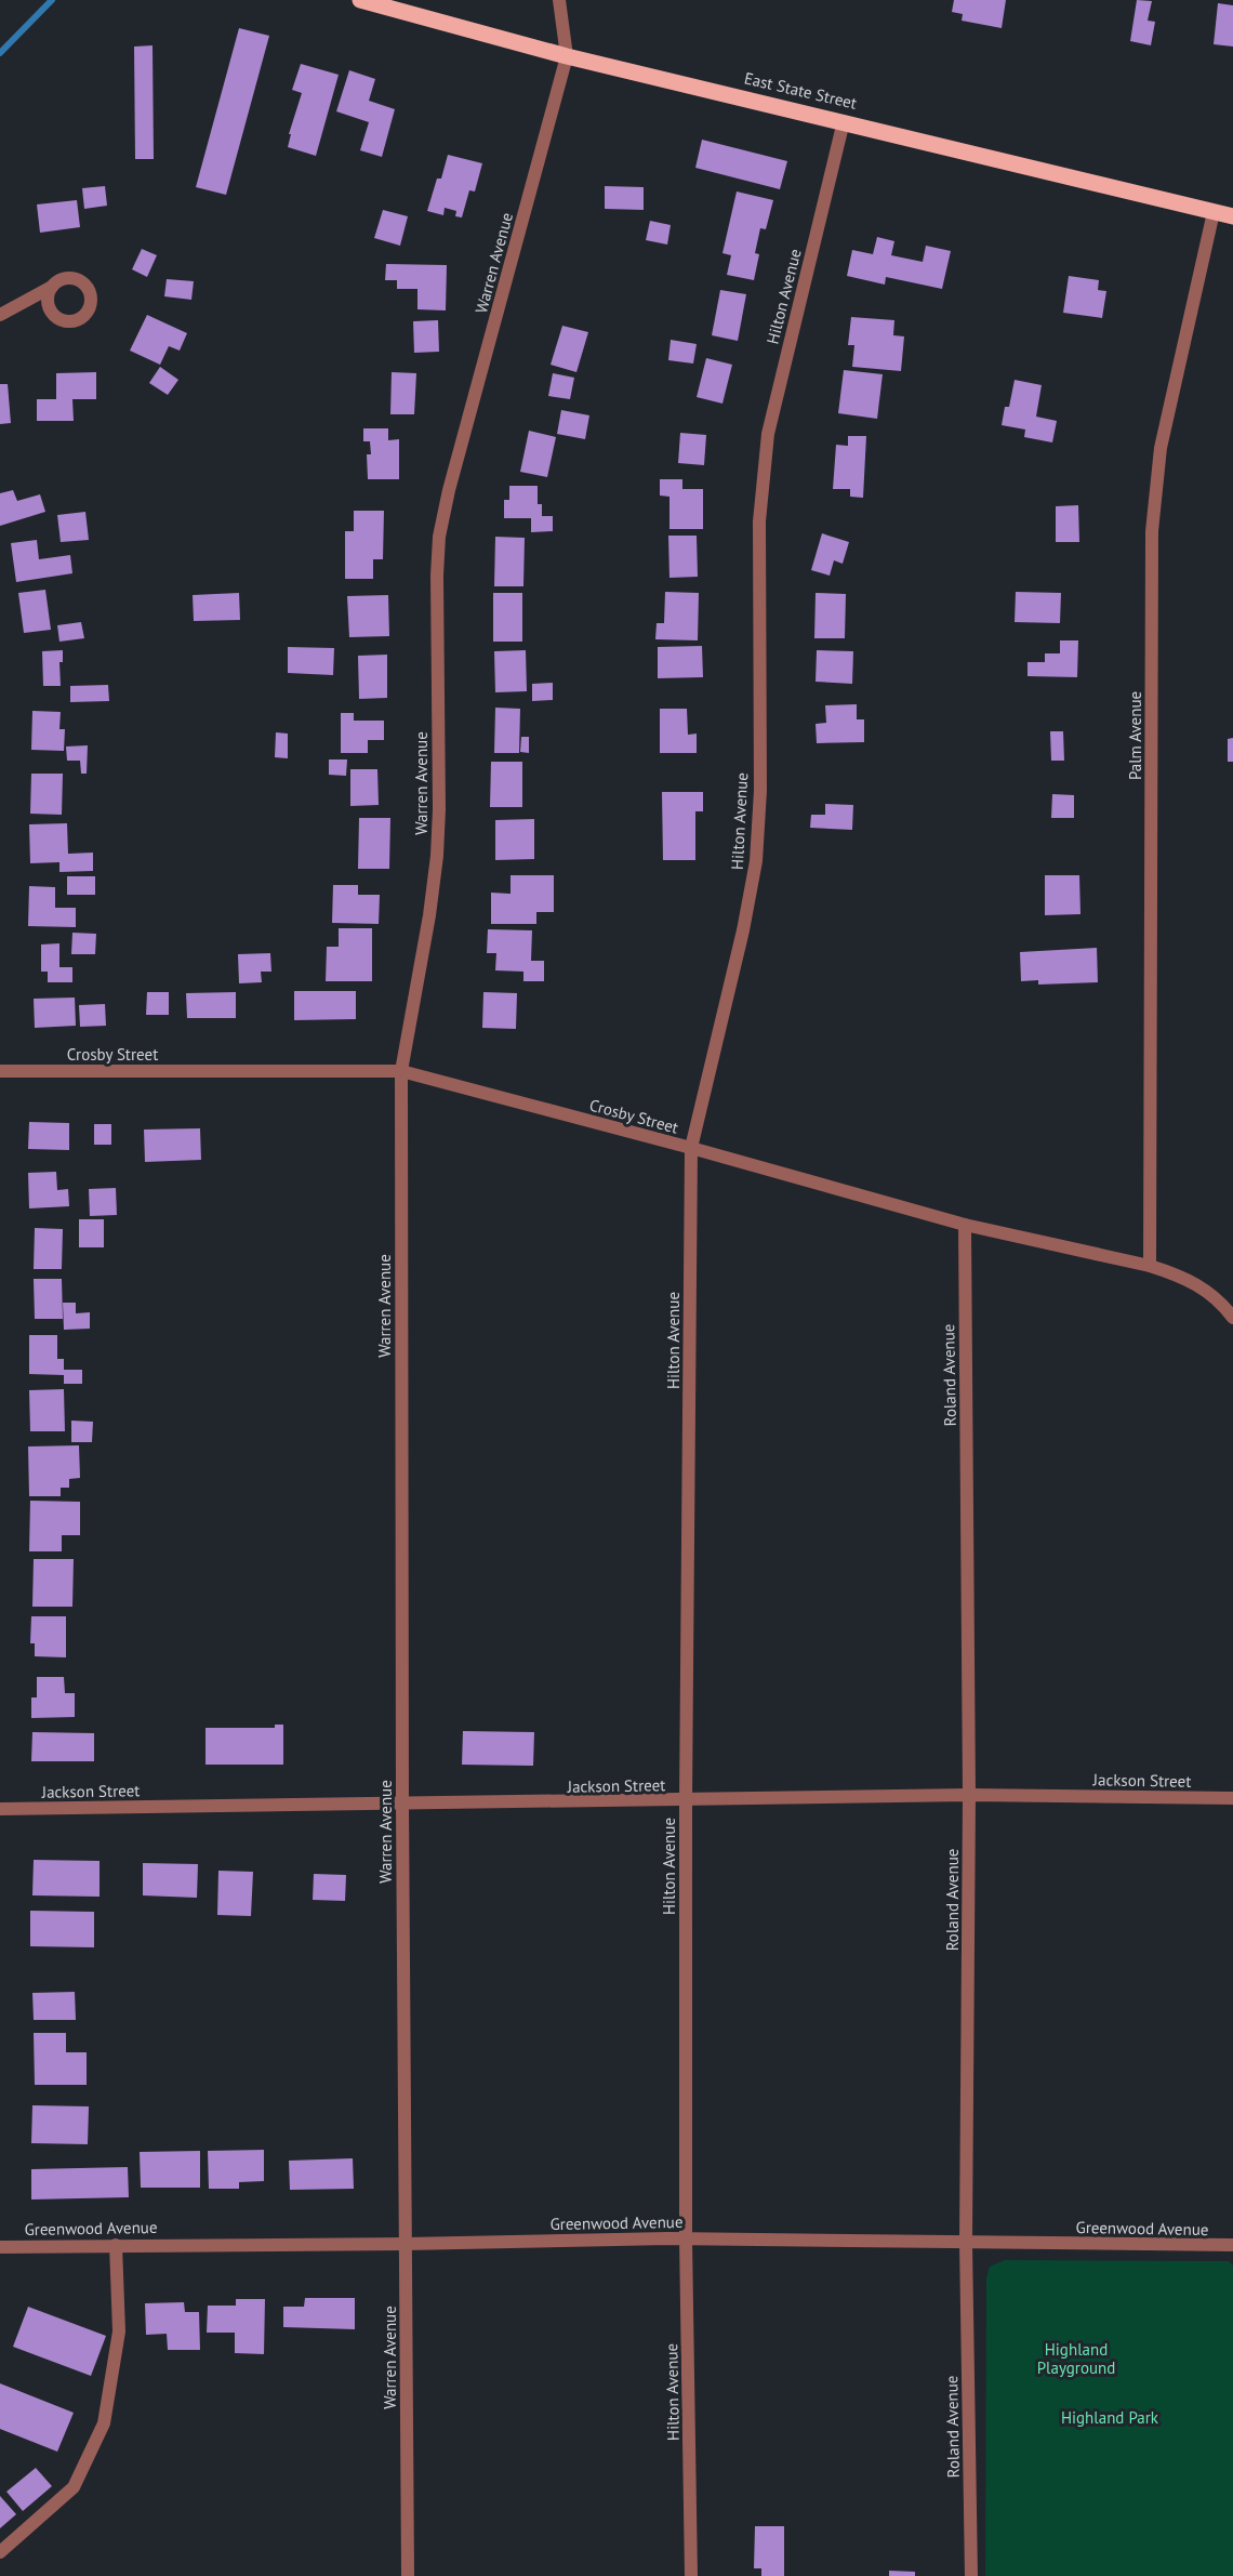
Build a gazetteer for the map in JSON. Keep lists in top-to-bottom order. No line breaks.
{"streets":{"main road":["East State Street"],"street":["Warren Avenue","Hilton Avenue","Palm Avenue","Crosby Street","Roland Avenue","Jackson Street","Greenwood Avenue"]},"crossings":[["East State Street","Warren Avenue"],["East State Street","Hilton Avenue"],["East State Street","Palm Avenue"],["Warren Avenue","Crosby Street"],["Warren Avenue","Jackson Street"],["Warren Avenue","Greenwood Avenue"],["Hilton Avenue","Crosby Street"],["Hilton Avenue","Jackson Street"],["Hilton Avenue","Greenwood Avenue"],["Palm Avenue","Crosby Street"],["Crosby Street","Roland Avenue"],["Roland Avenue","Jackson Street"],["Roland Avenue","Greenwood Avenue"]],"parks":["Highland Playground","Highland Park"]}
